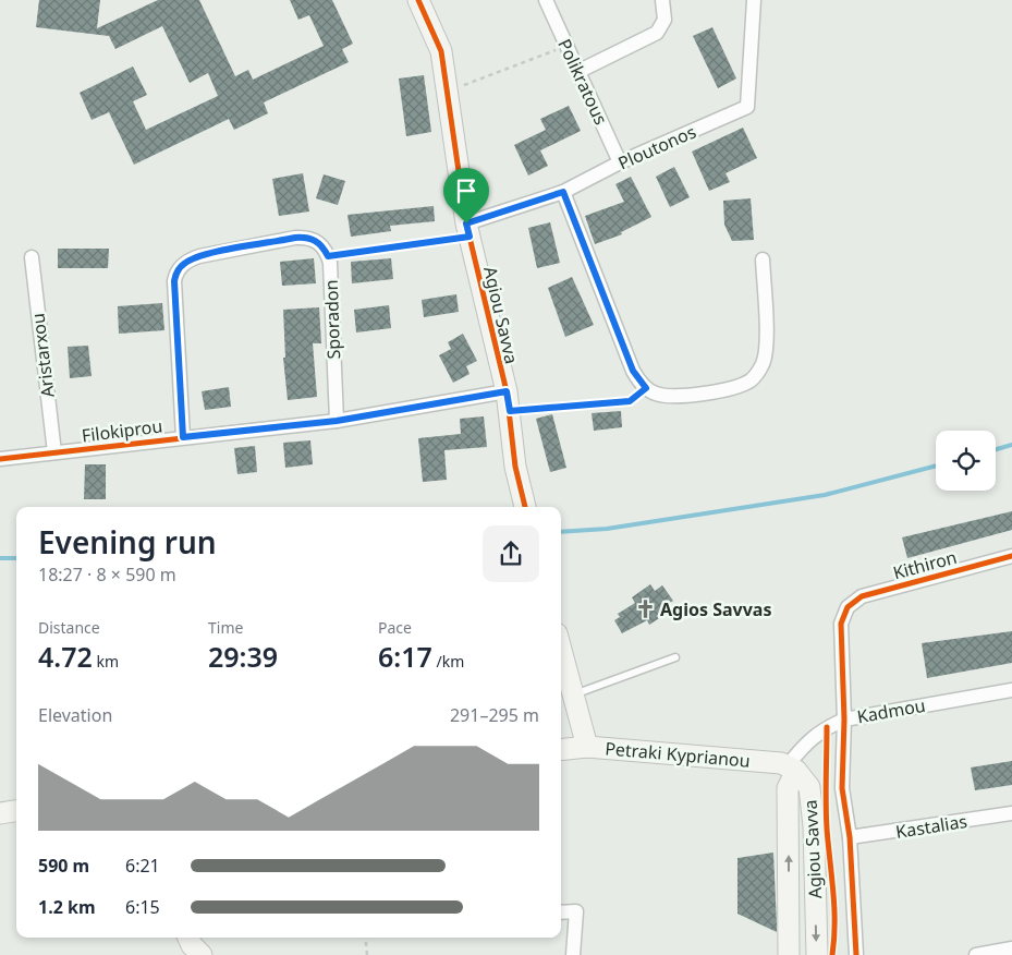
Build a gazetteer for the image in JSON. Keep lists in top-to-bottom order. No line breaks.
{"streets":{"main road":["Agiou Savva","Petraki Kyprianou"],"street":["Polikratous","Ploutonos","Sporadon","Aristarxou","Filokiprou","Kithiron","Kadmou","Kastalias"]},"crossings":[["Polikratous","Ploutonos"],["Ploutonos","Agiou Savva"],["Agiou Savva","Filokiprou"],["Agiou Savva","Kadmou"],["Agiou Savva","Petraki Kyprianou"],["Sporadon","Filokiprou"],["Aristarxou","Filokiprou"],["Kithiron","Kadmou"],["Kadmou","Petraki Kyprianou"]],"places":{"church":["Agios Savvas"]},"page":{"heading":["Evening run","18:27 · 8 × 590 m"],"stats":[["Distance","4.72 km"],["Time","29:39"],["Pace","6:17 /km"]],"chart":["Elevation","291–295 m"],"list":[{"name":"590 m","note":"6:21"},{"name":"1.2 km","note":"6:15"}]}}
